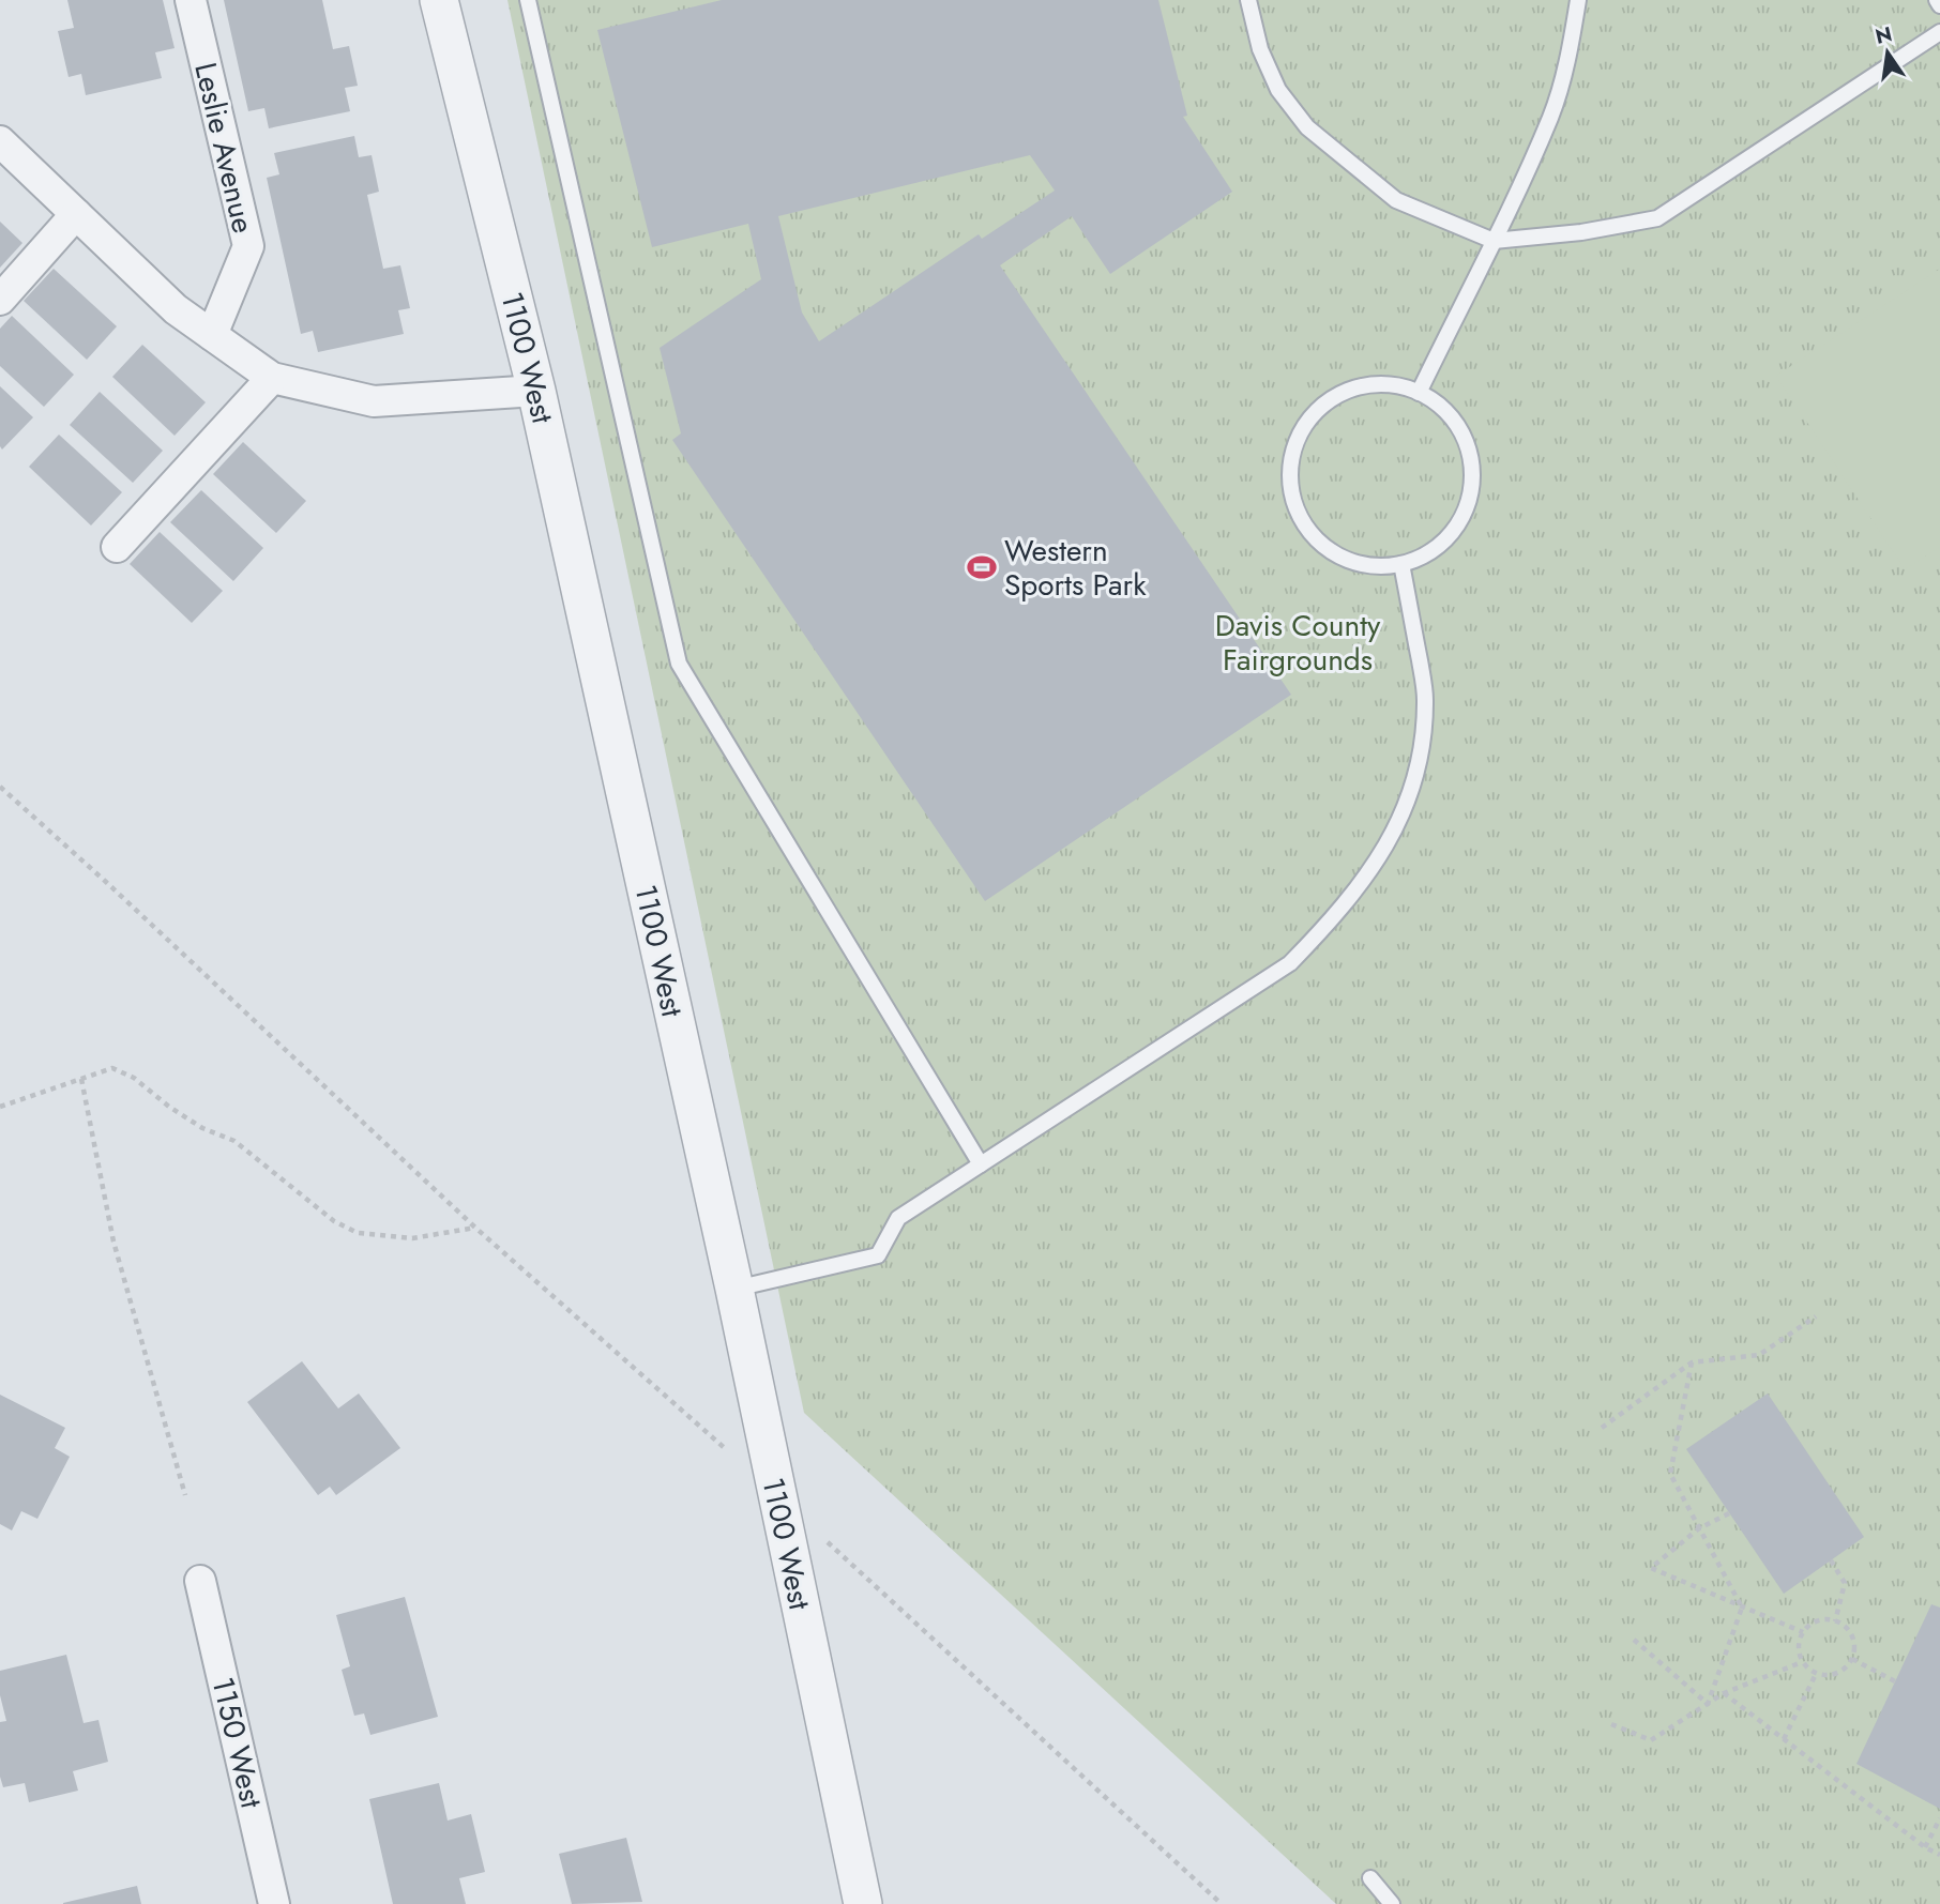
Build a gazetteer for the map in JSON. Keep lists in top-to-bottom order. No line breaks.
{"streets":{"street":["Leslie Avenue","1100 West","1150 West"]},"parks":["Davis County Fairgrounds"],"places":{"sports":["Western Sports Park"]},"north":"top"}
